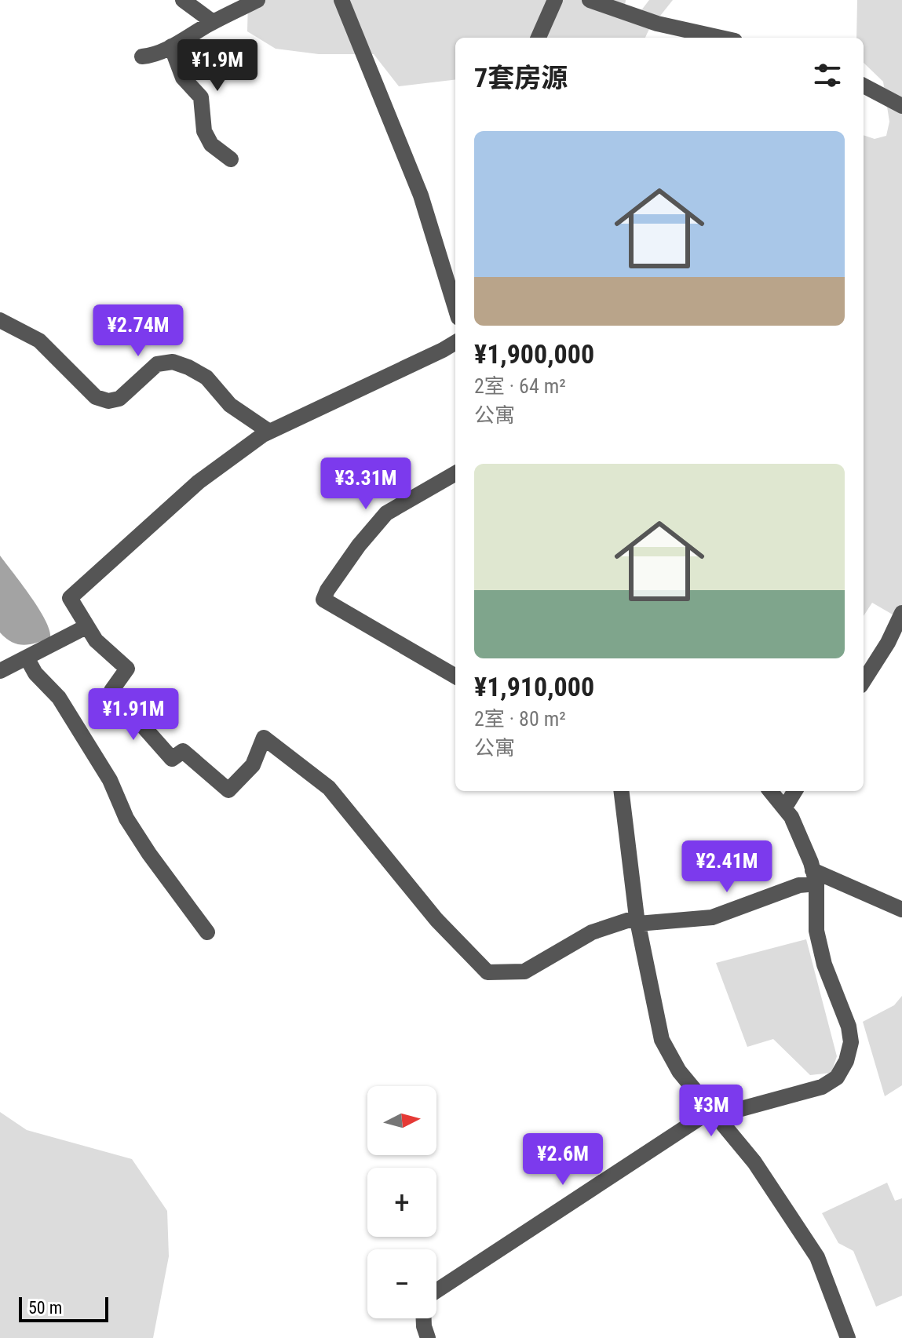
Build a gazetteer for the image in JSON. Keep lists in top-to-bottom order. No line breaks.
{"scale_bar":"50 m","north":"right","page":{"heading":"7套房源","price":["¥1.9M","¥2.74M","¥3.31M","¥1.91M","¥2.41M","¥3M","¥2.6M"],"list":[{"name":"¥1,900,000","note":"2室 · 64 m² · 公寓"},{"name":"¥1,910,000","note":"2室 · 80 m² · 公寓"}],"map_buttons":["+","−"],"scale":"50 m"}}
